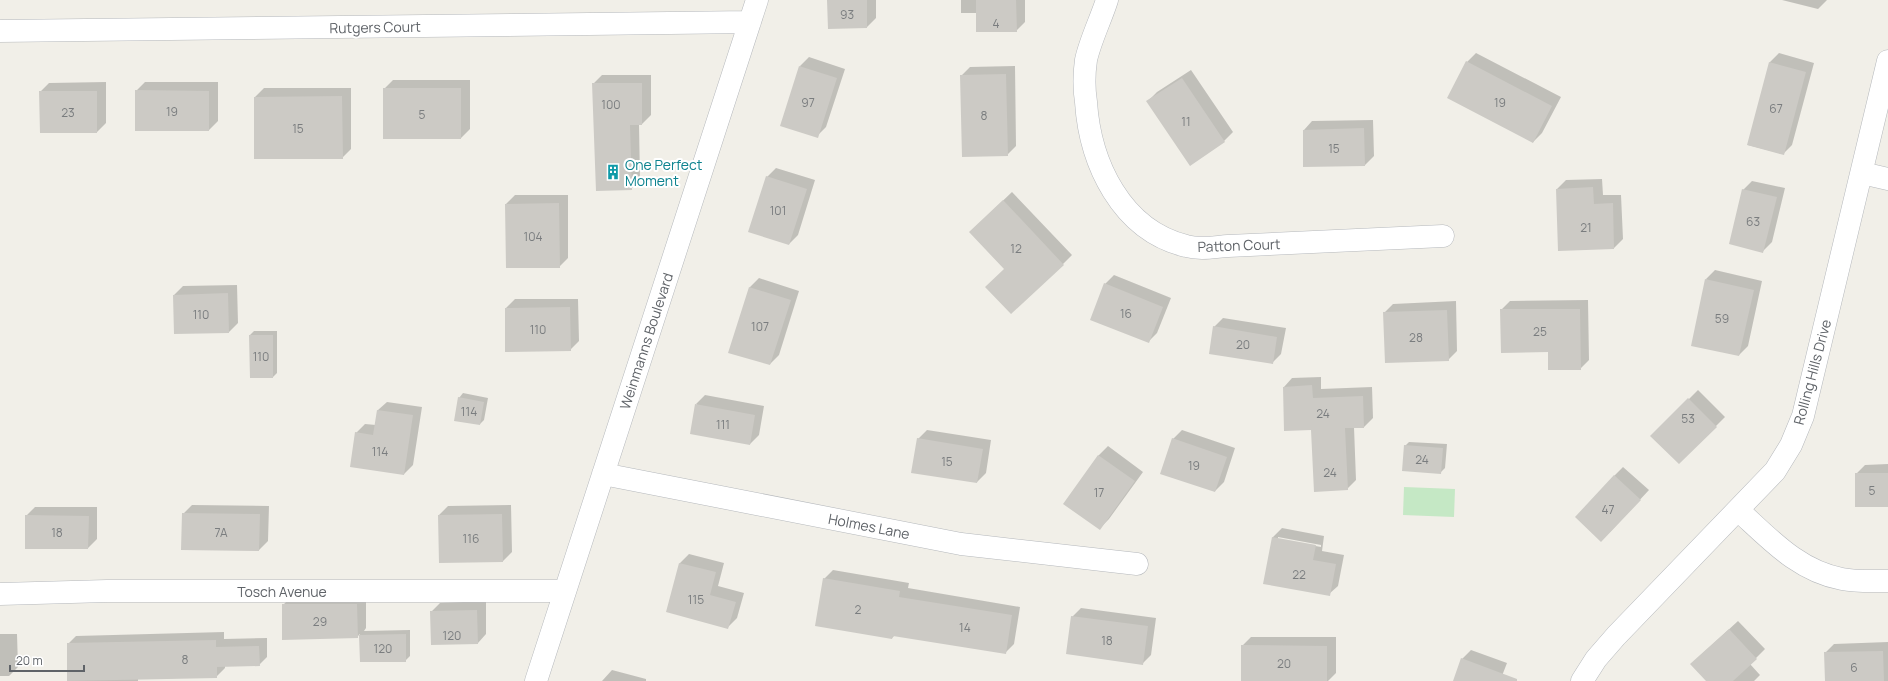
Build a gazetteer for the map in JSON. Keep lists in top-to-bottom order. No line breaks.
{"streets":{"street":["Rutgers Court","Patton Court","Weinmanns Boulevard","Rolling Hills Drive","Holmes Lane","Tosch Avenue"]},"crossings":[["Rutgers Court","Weinmanns Boulevard"],["Weinmanns Boulevard","Holmes Lane"],["Weinmanns Boulevard","Tosch Avenue"]],"places":{"building":["One Perfect Moment"]},"house_numbers":["93","4","97","19","100","67","19","23","5","8","11","15","15","101","63","21","104","12","16","110","59","107","110","25","28","20","110","114","24","53","111","114","24","15","19","24","5","17","47","18","7A","116","22","115","2","29","14","120","18","120","8","20","6"],"scale_bar":"20 m"}
